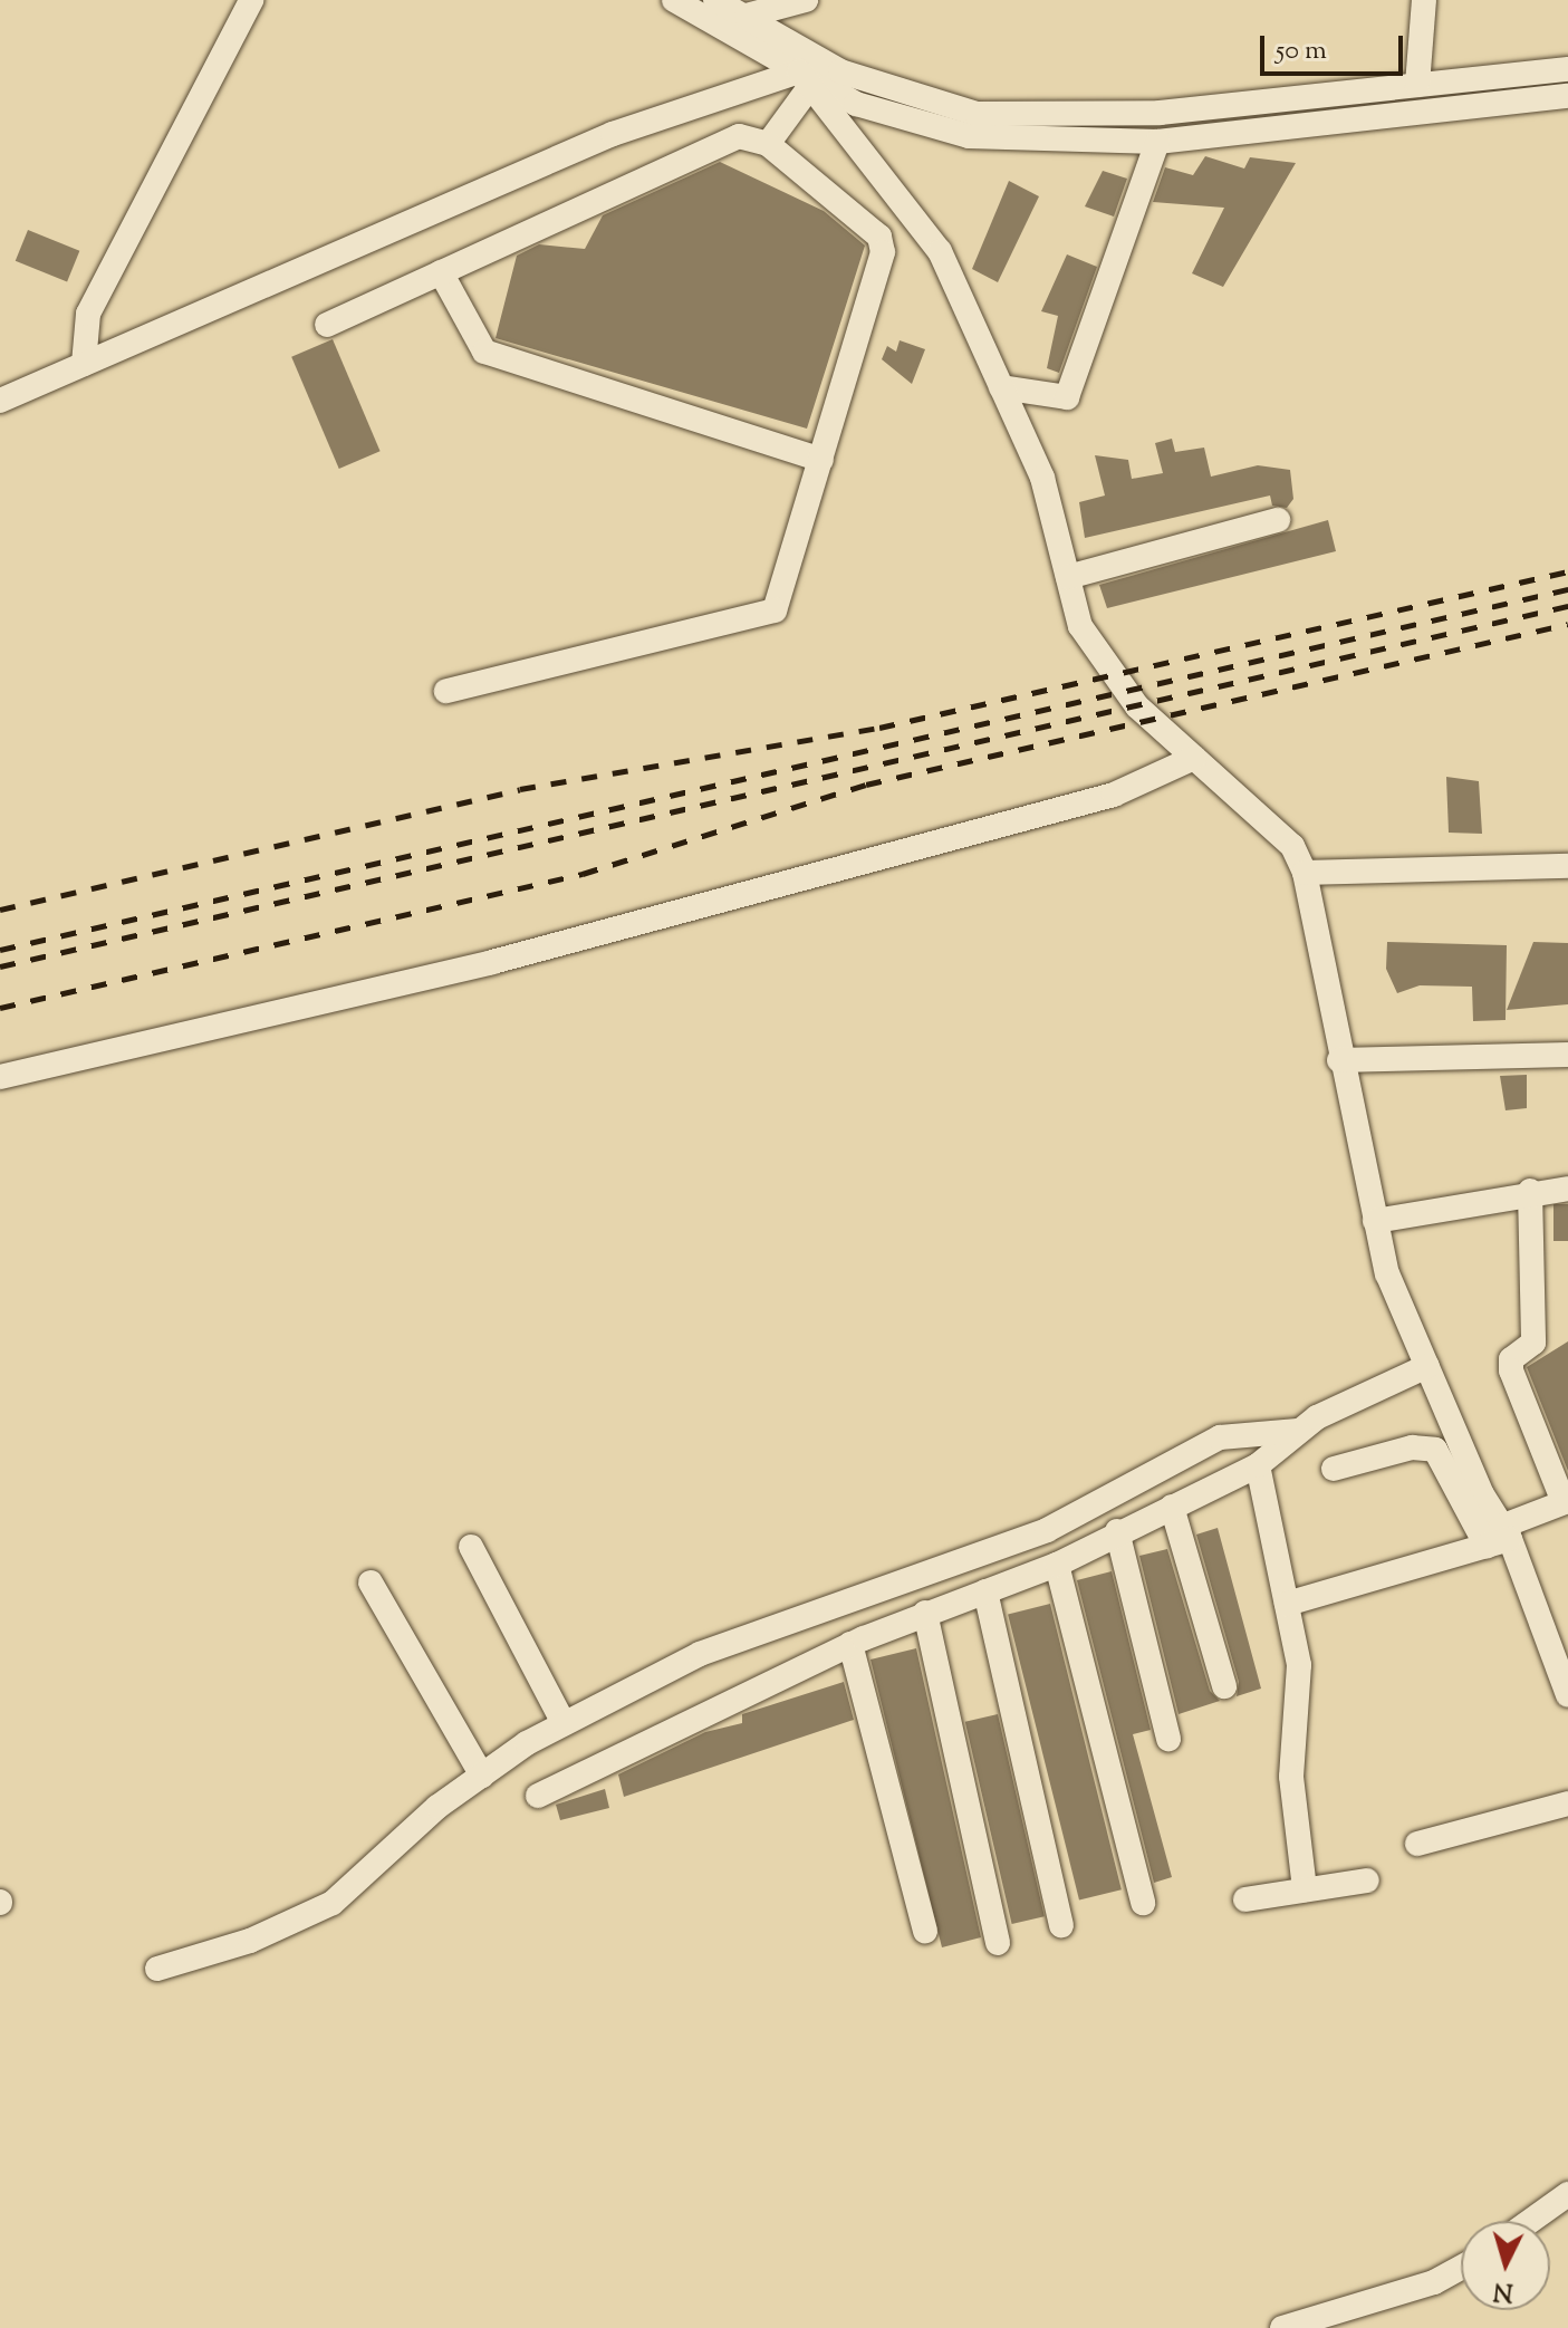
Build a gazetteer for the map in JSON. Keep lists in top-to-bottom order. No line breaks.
{"scale_bar":"50 m","north":"bottom"}
